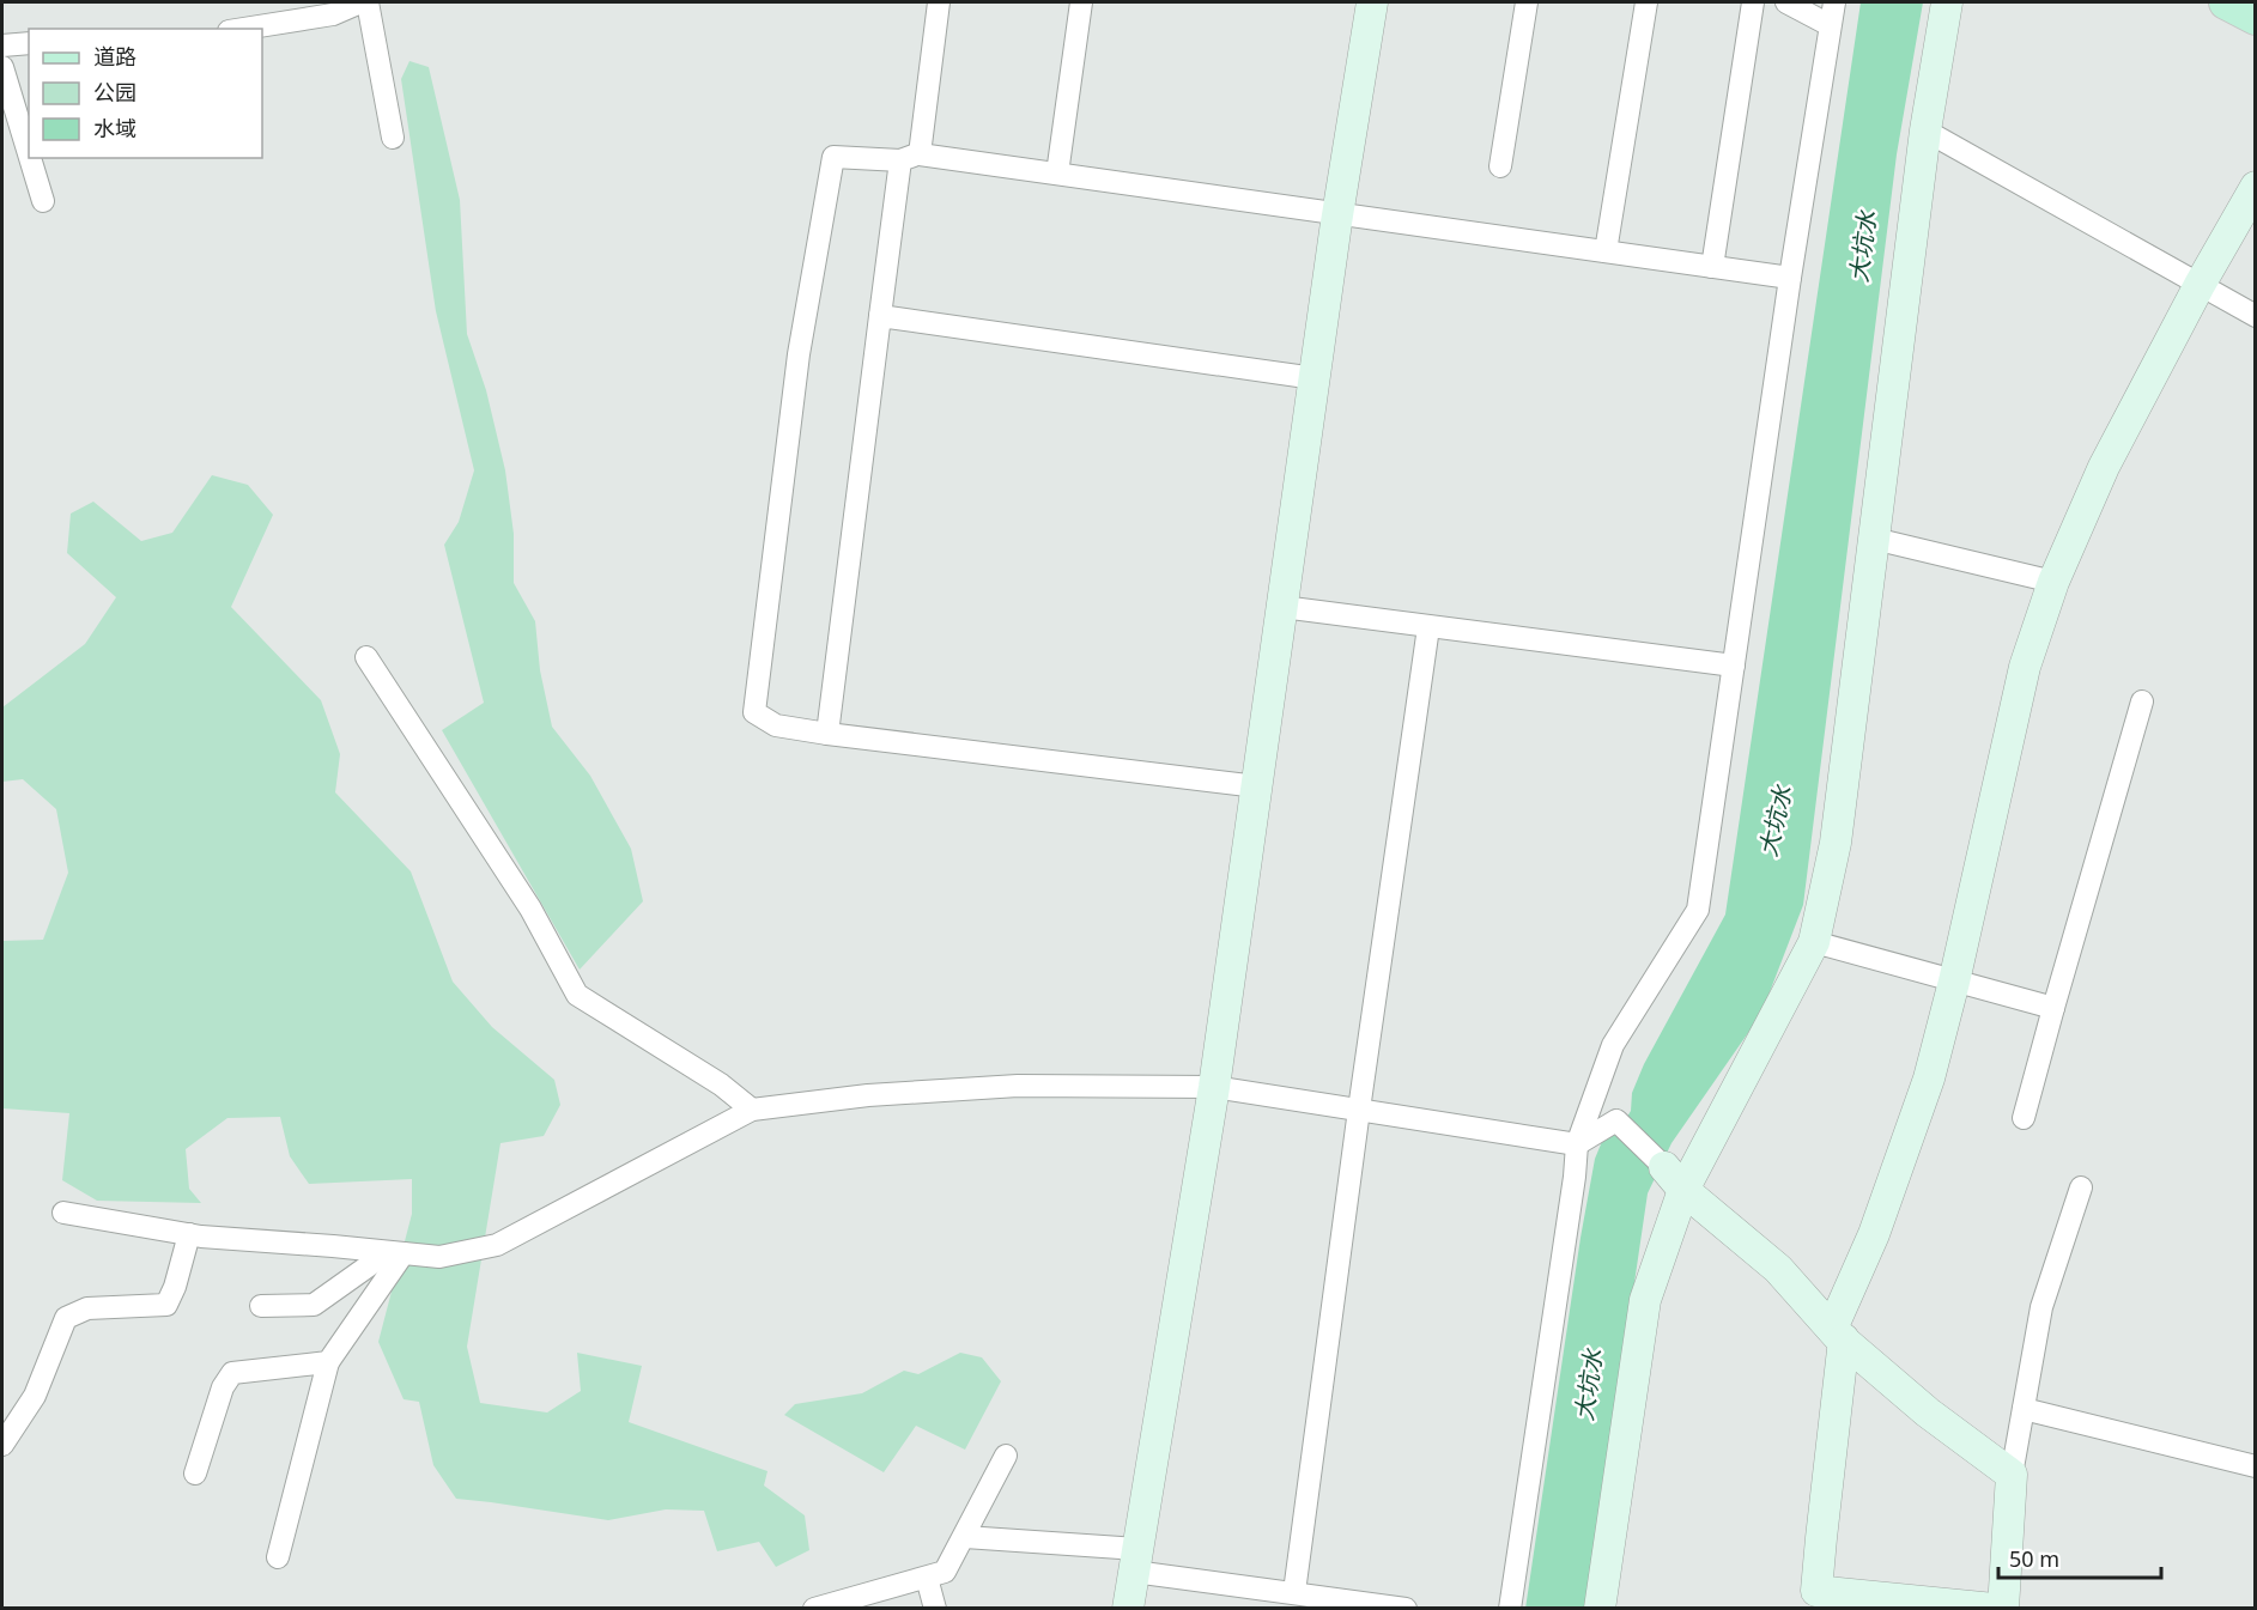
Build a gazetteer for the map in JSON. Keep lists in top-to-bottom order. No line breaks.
{"water":["大坑水"],"legend":["道路","公园","水域"],"scale_bar":"50 m"}
